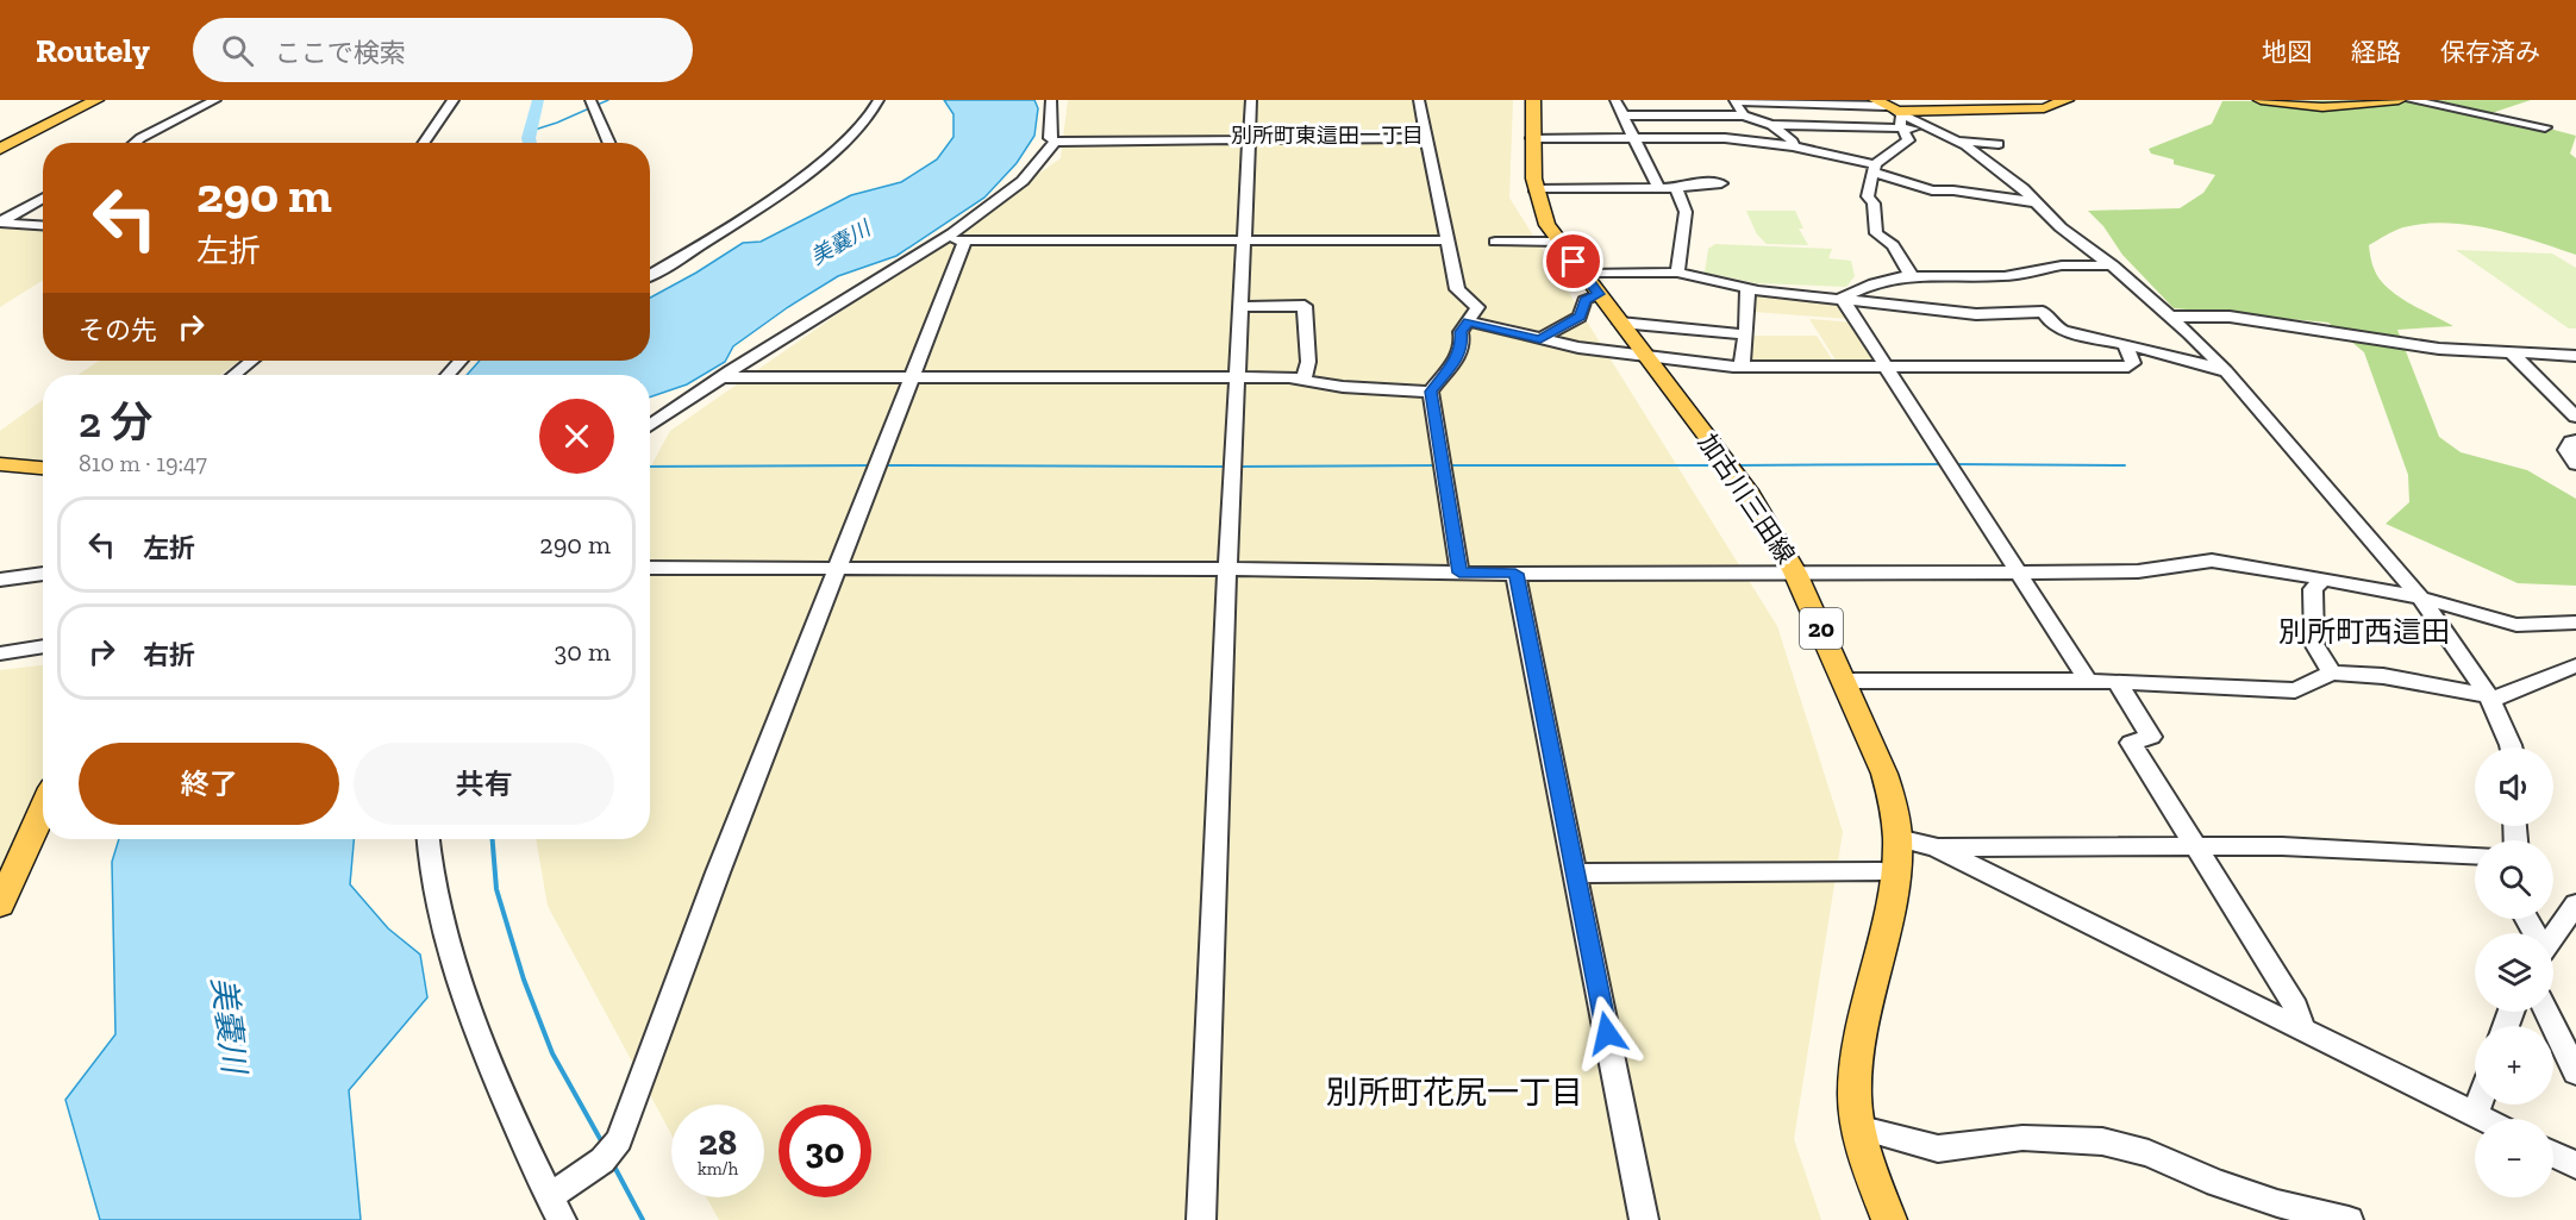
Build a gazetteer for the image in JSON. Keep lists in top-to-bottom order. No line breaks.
{"streets":{"main road":["加古川三田線","20"]},"districts":["別所町東這田一丁目","別所町西這田","別所町花尻一丁目"],"water":["美嚢川"],"page":{"header":"Routely","search":"ここで検索","nav":["地図","経路","保存済み"],"turn":["290 m","左折"],"then":"その先","heading":["2 分","810 m · 19:47"],"list":[{"name":"左折","value":"290 m"},{"name":"右折","value":"30 m"}],"buttons":["終了","共有"],"map_buttons":["+","−"],"speed":"28 km/h","limit":"30"}}
